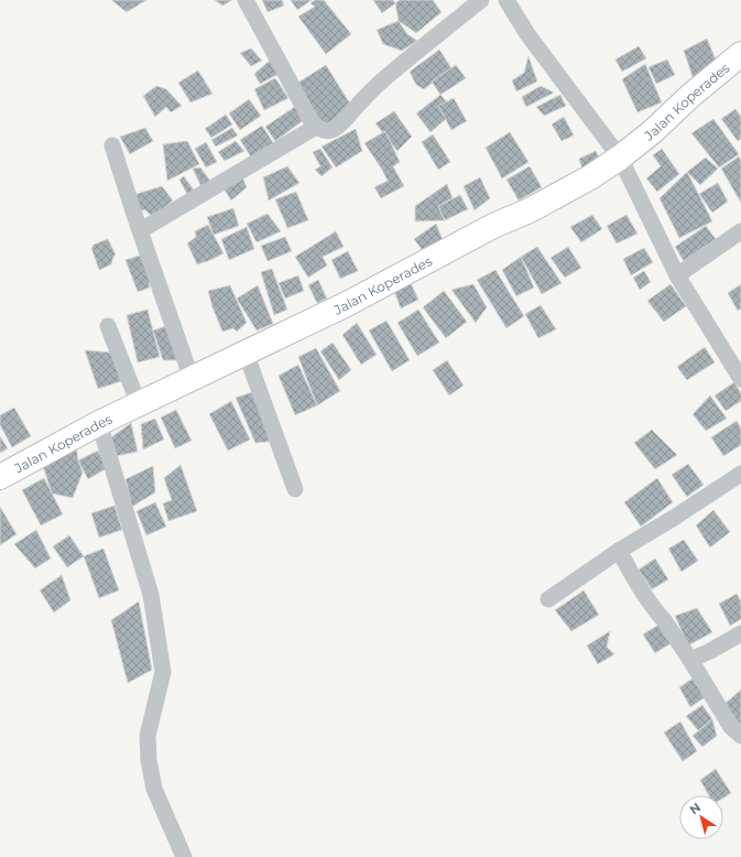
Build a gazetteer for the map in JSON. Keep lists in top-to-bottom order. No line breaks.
{"streets":{"street":["Jalan Koperades"]},"north":"top left"}
